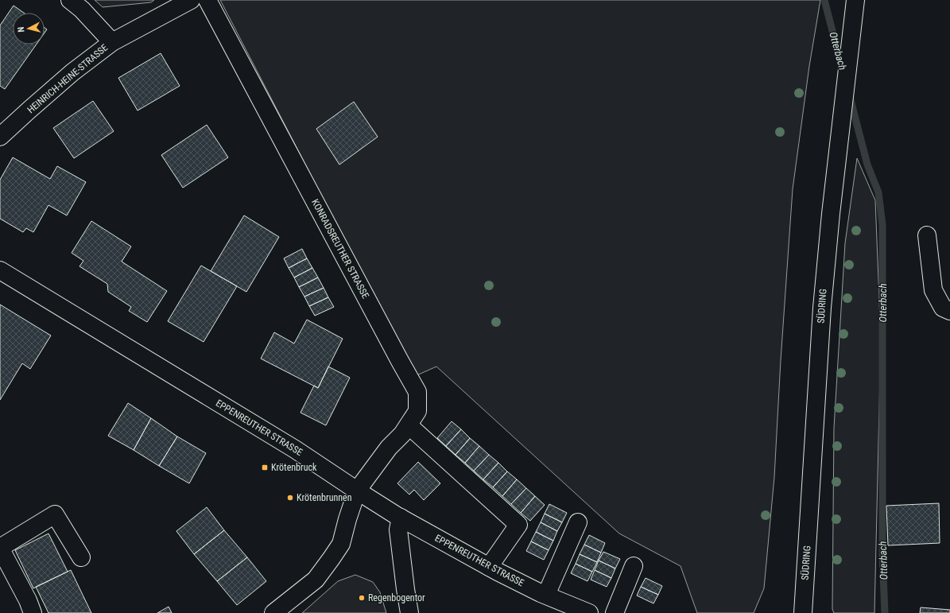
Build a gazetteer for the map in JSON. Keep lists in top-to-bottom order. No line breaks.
{"streets":{"street":["HEINRICH-HEINE-STRASSE","KONRADSREUTHER STRASSE","SÜDRING","EPPENREUTHER STRASSE"]},"crossings":[["KONRADSREUTHER STRASSE","EPPENREUTHER STRASSE"]],"water":["Otterbach"],"places":{"transit":["Krötenbruck"],"other":["Krötenbrunnen","Regenbogentor"]},"north":"left"}
